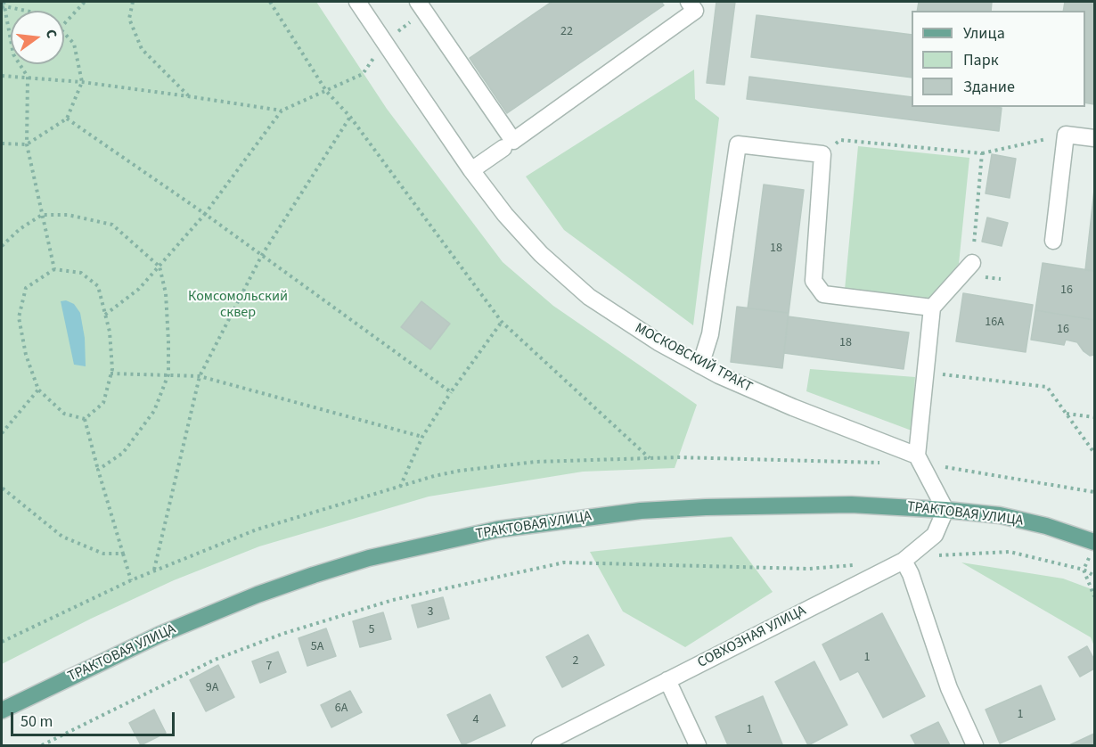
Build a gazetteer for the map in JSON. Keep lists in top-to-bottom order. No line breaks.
{"streets":{"main road":["ТРАКТОВАЯ УЛИЦА"],"street":["МОСКОВСКИЙ ТРАКТ","СОВХОЗНАЯ УЛИЦА"]},"crossings":[["ТРАКТОВАЯ УЛИЦА","СОВХОЗНАЯ УЛИЦА"]],"parks":["Комсомольский сквер"],"house_numbers":["22","18","16","16А","16","18","3","5","5А","1","2","7","9А","6А","1","4","1"],"legend":["Улица","Парк","Здание"],"scale_bar":"50 m","north":"right"}
